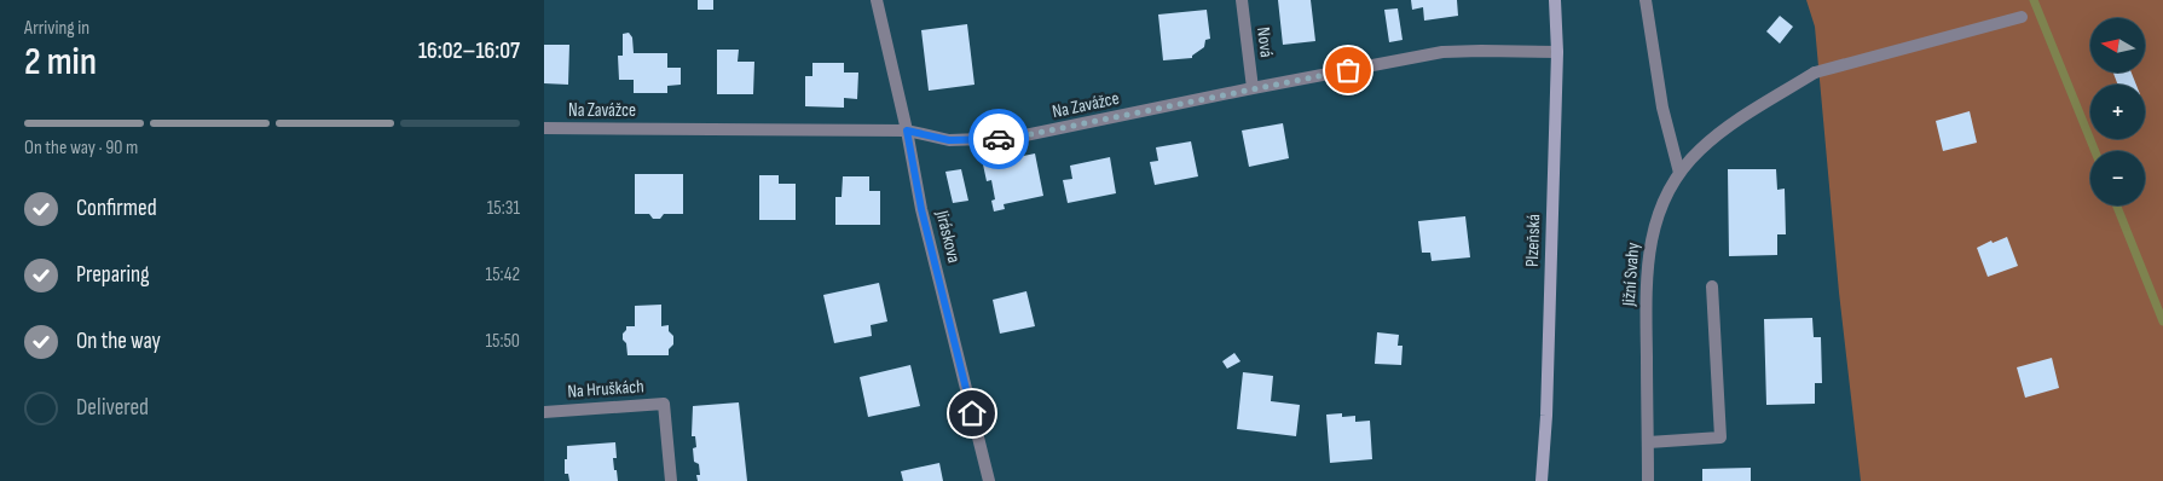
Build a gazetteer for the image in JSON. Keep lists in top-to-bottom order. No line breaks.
{"streets":{"main road":["Plzeňská"],"street":["Nová","Na Zavážce","Jiráskova","Jižní Svahy","Na Hruškách"]},"crossings":[["Nová","Na Zavážce"],["Na Zavážce","Jiráskova"],["Na Zavážce","Plzeňská"]],"north":"left","page":{"heading":["2 min","Arriving in","16:02–16:07"],"map_buttons":["+","−"],"bar":"On the way · 90 m","list":[["Confirmed","15:31"],["Preparing","15:42"],["On the way","15:50"],"Delivered"]}}
